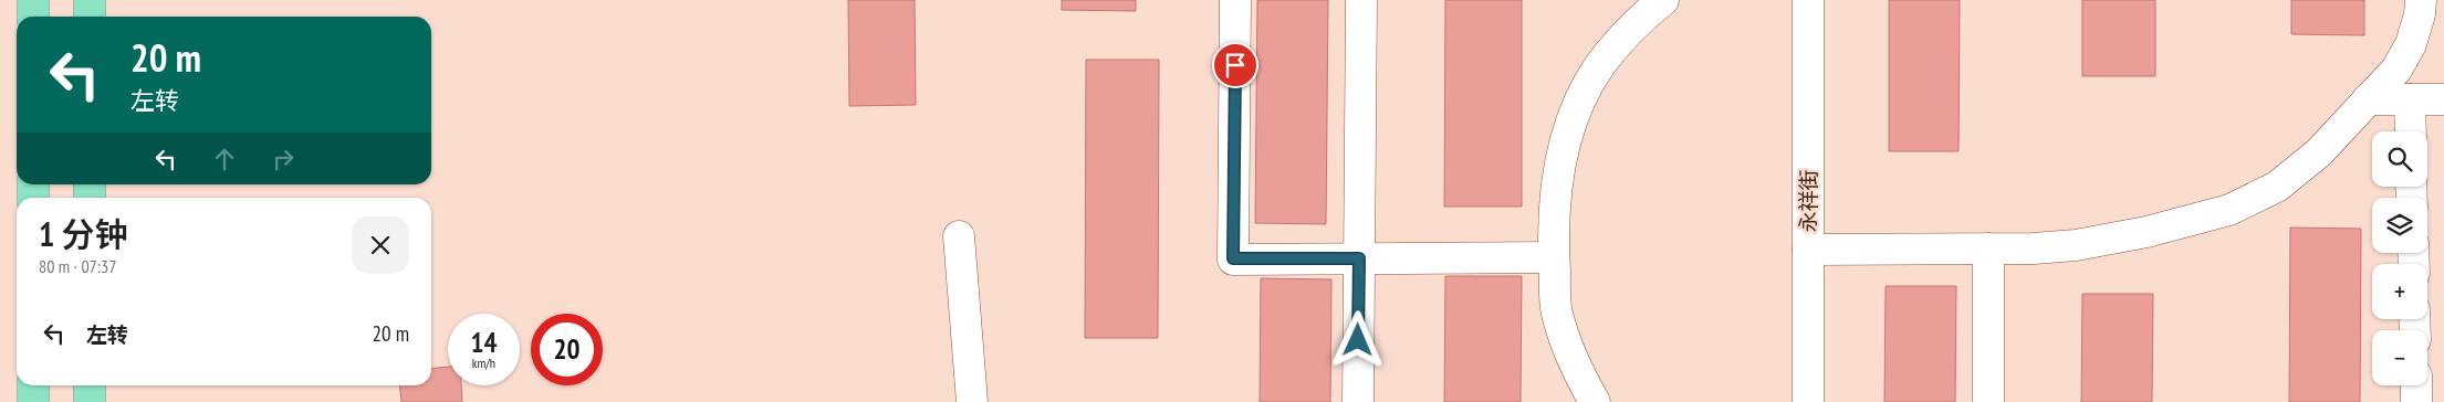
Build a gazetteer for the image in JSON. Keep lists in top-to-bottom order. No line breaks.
{"streets":{"street":["永祥街"]},"page":{"turn":["20 m","左转"],"map_buttons":["+","−"],"heading":["1 分钟","80 m · 07:37"],"list":[{"name":"左转","value":"20 m"}],"speed":"14 km/h","limit":"20"}}
